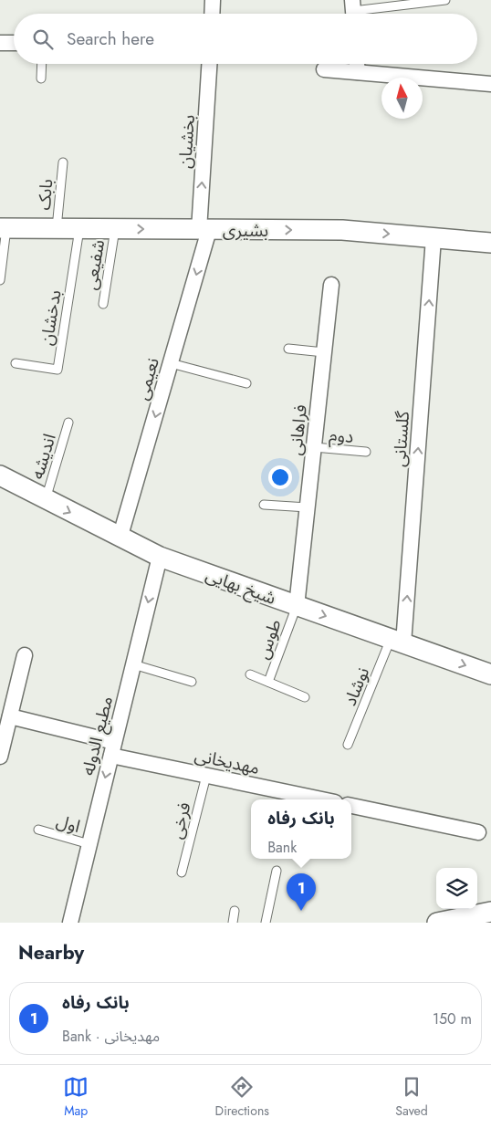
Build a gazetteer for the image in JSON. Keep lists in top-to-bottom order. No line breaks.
{"streets":{"street":["بخشیان","بشیری","نعیمی","فراهانی","گلستانی","شیخ بهایی","مطیع الدوله","مهدیخانی"],"lane":["بابک","شفیعی","بدخشان","دوم","اندیشه","طوس","نوشاد","فرخی","اول"]},"crossings":[["بخشیان","بشیری"],["بخشیان","نعیمی"],["بابک","بشیری"],["بشیری","شفیعی"],["بشیری","بدخشان"],["بشیری","نعیمی"],["بشیری","گلستانی"],["نعیمی","شیخ بهایی"],["فراهانی","دوم"],["فراهانی","شیخ بهایی"],["فراهانی","طوس"],["گلستانی","شیخ بهایی"],["گلستانی","نوشاد"],["اندیشه","شیخ بهایی"],["شیخ بهایی","طوس"],["شیخ بهایی","نوشاد"],["شیخ بهایی","مطیع الدوله"],["مطیع الدوله","مهدیخانی"],["مطیع الدوله","اول"],["مهدیخانی","فرخی"]],"one_way":["بخشیان","نعیمی","گلستانی","مطیع الدوله"],"north":"top","page":{"search":"Search here","popup":["بانک رفاه","Bank"],"pins":"1","heading":"Nearby","list":[{"mark":"1","name":"بانک رفاه","note":"Bank · مهدیخانی","value":"150 m"}],"nav":["Map","Directions","Saved"]}}
